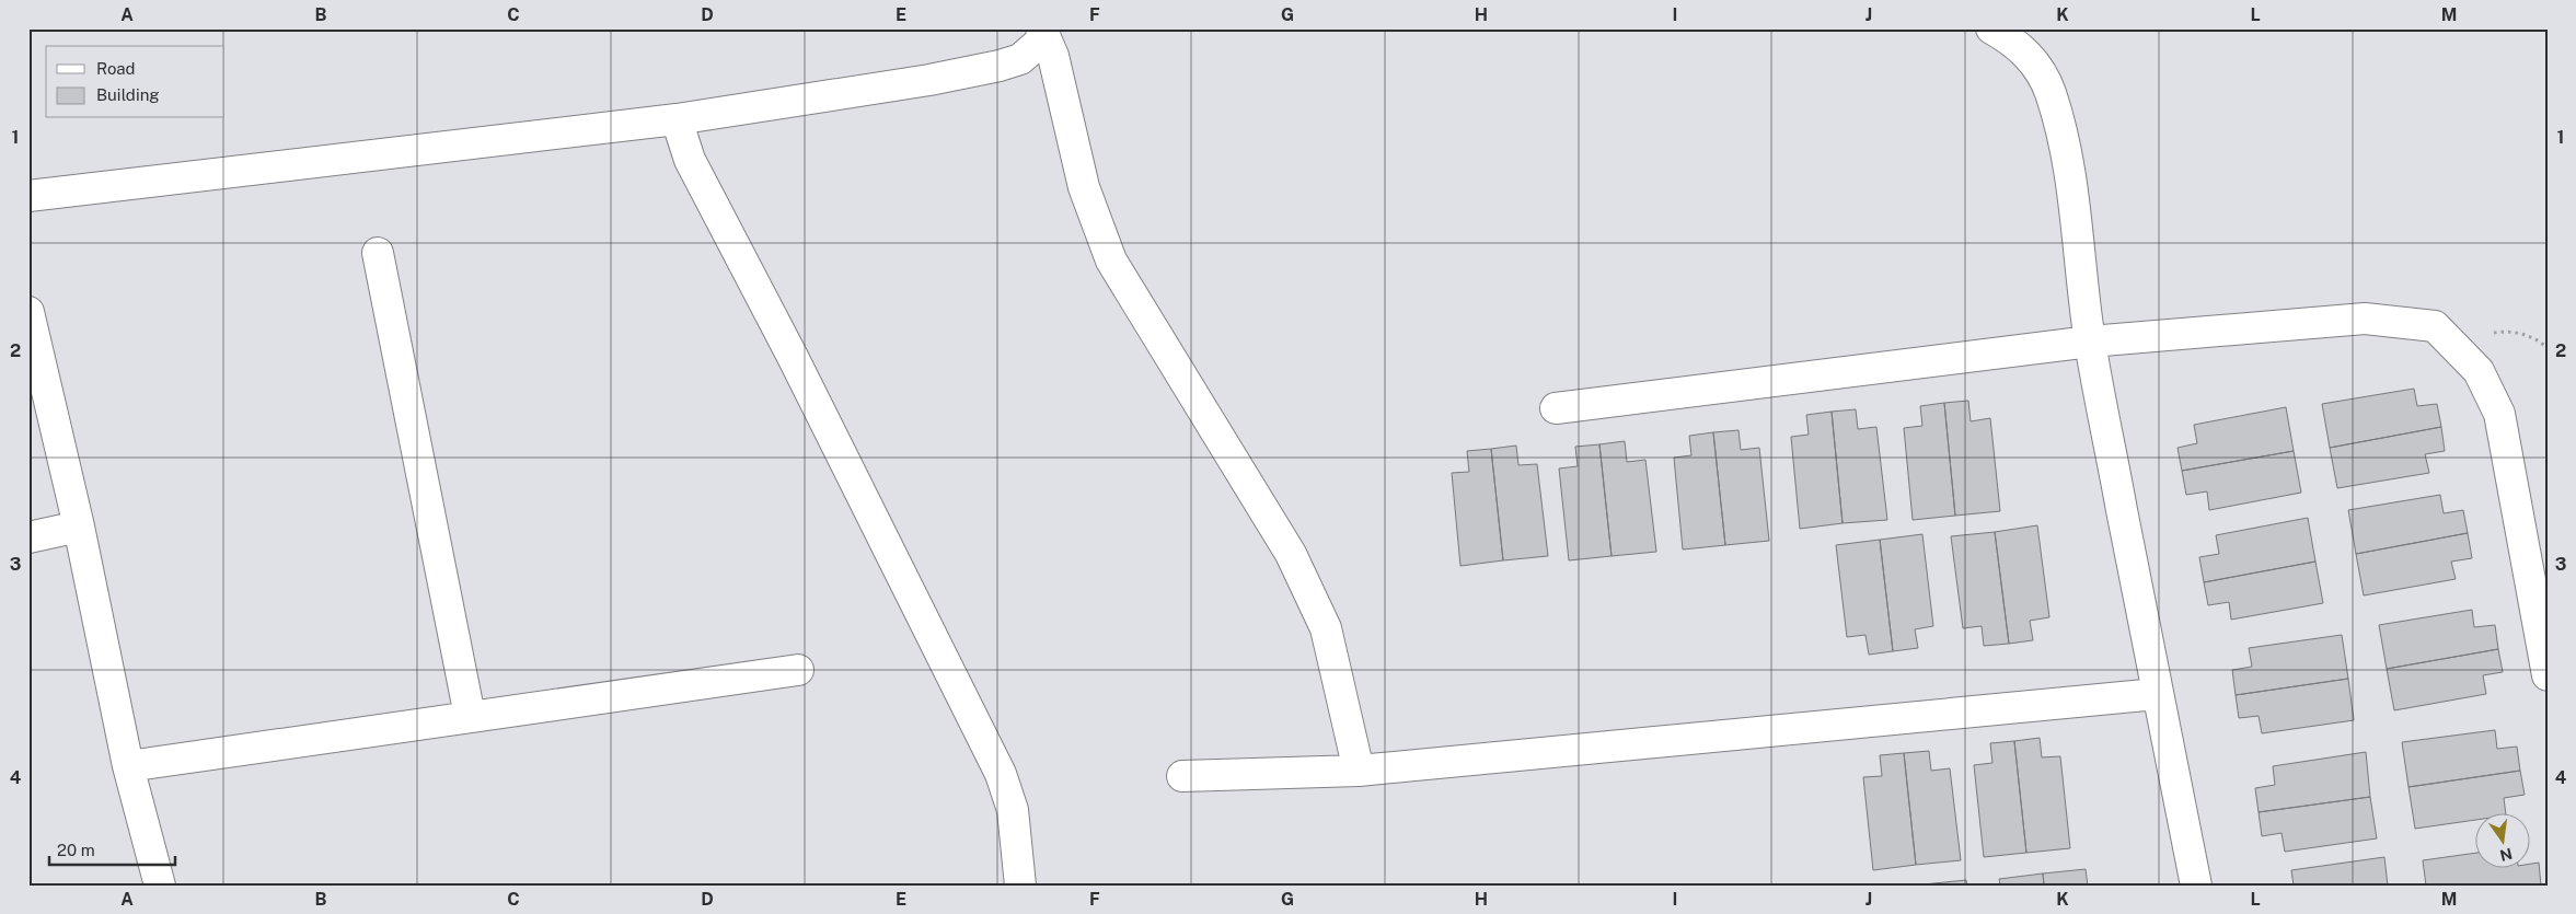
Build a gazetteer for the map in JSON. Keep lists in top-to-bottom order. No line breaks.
{"legend":["Road","Building"],"scale_bar":"20 m","north":"bottom","grid":{"columns":["A","B","C","D","E","F","G","H","I","J","K","L","M"],"rows":["1","2","3","4"]}}
